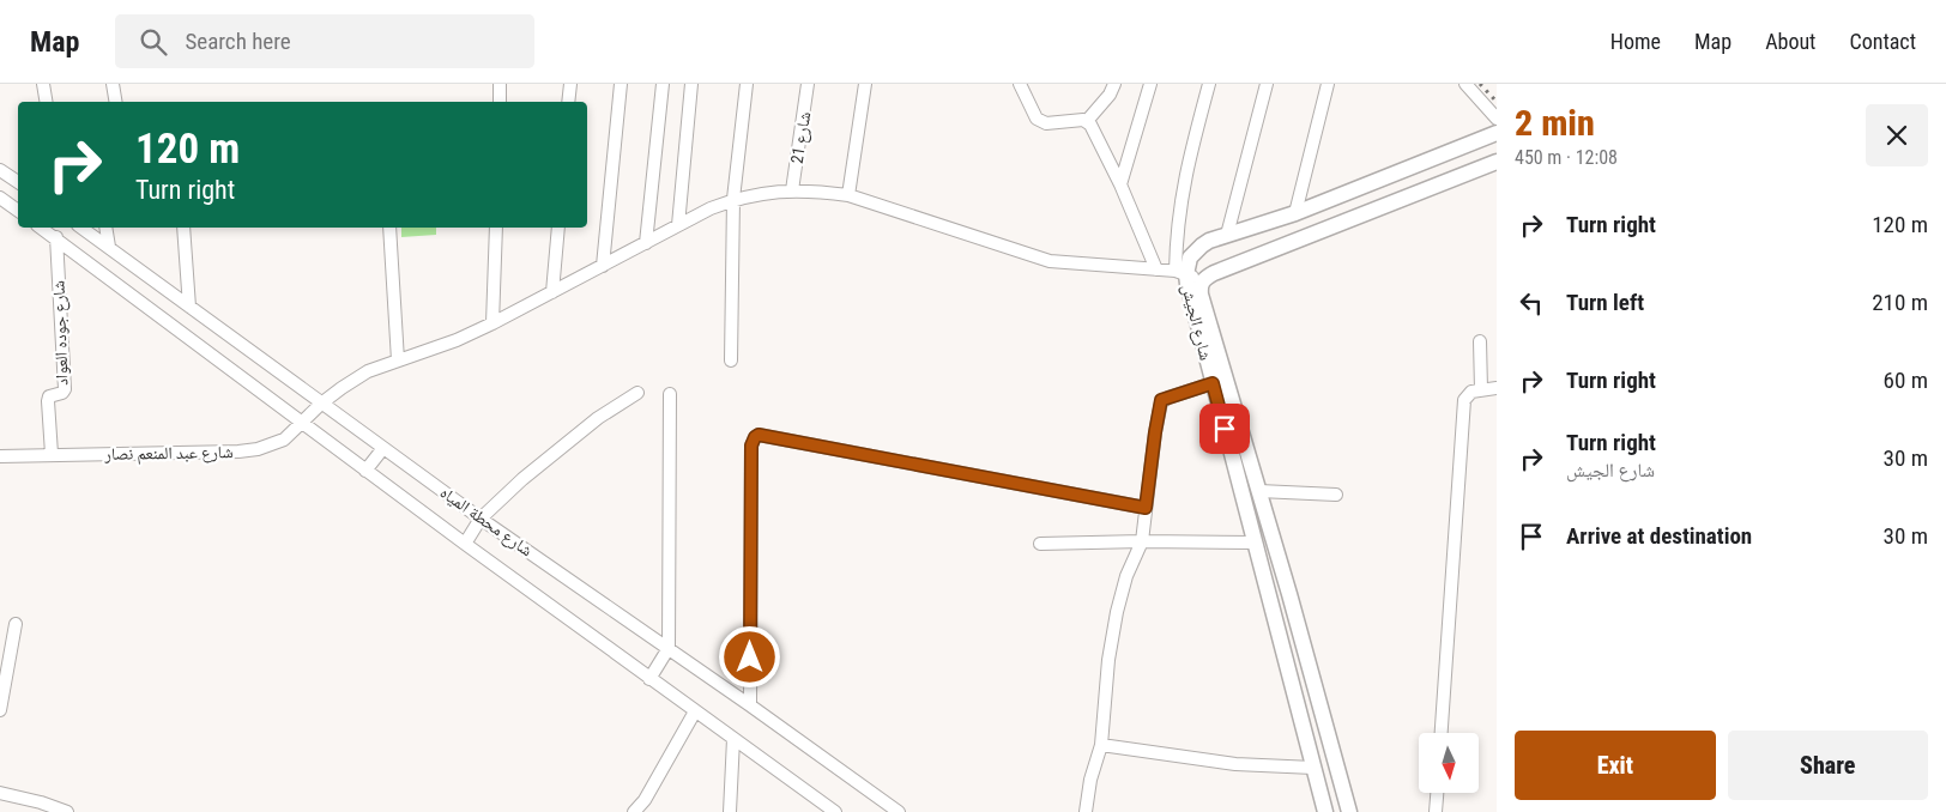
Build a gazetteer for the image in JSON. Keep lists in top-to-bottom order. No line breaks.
{"streets":{"main road":["شارع الجيش"],"street":["شارع 21","شارع جوده العواد","شارع عبد المنعم نصار","شارع محطة المياه"]},"crossings":[["شارع 21","شارع عبد المنعم نصار"],["شارع الجيش","شارع عبد المنعم نصار"],["شارع جوده العواد","شارع عبد المنعم نصار"],["شارع جوده العواد","شارع محطة المياه"],["شارع عبد المنعم نصار","شارع محطة المياه"]],"north":"bottom","page":{"header":"Map","search":"Search here","nav":["Home","Map","About","Contact"],"heading":["2 min","450 m · 12:08"],"turn":["120 m","Turn right"],"list":[{"name":"Turn right","value":"120 m"},{"name":"Turn left","value":"210 m"},{"name":"Turn right","value":"60 m"},{"name":"Turn right","note":"شارع الجيش","value":"30 m"},{"name":"Arrive at destination","value":"30 m"}],"buttons":["Exit","Share"]}}
